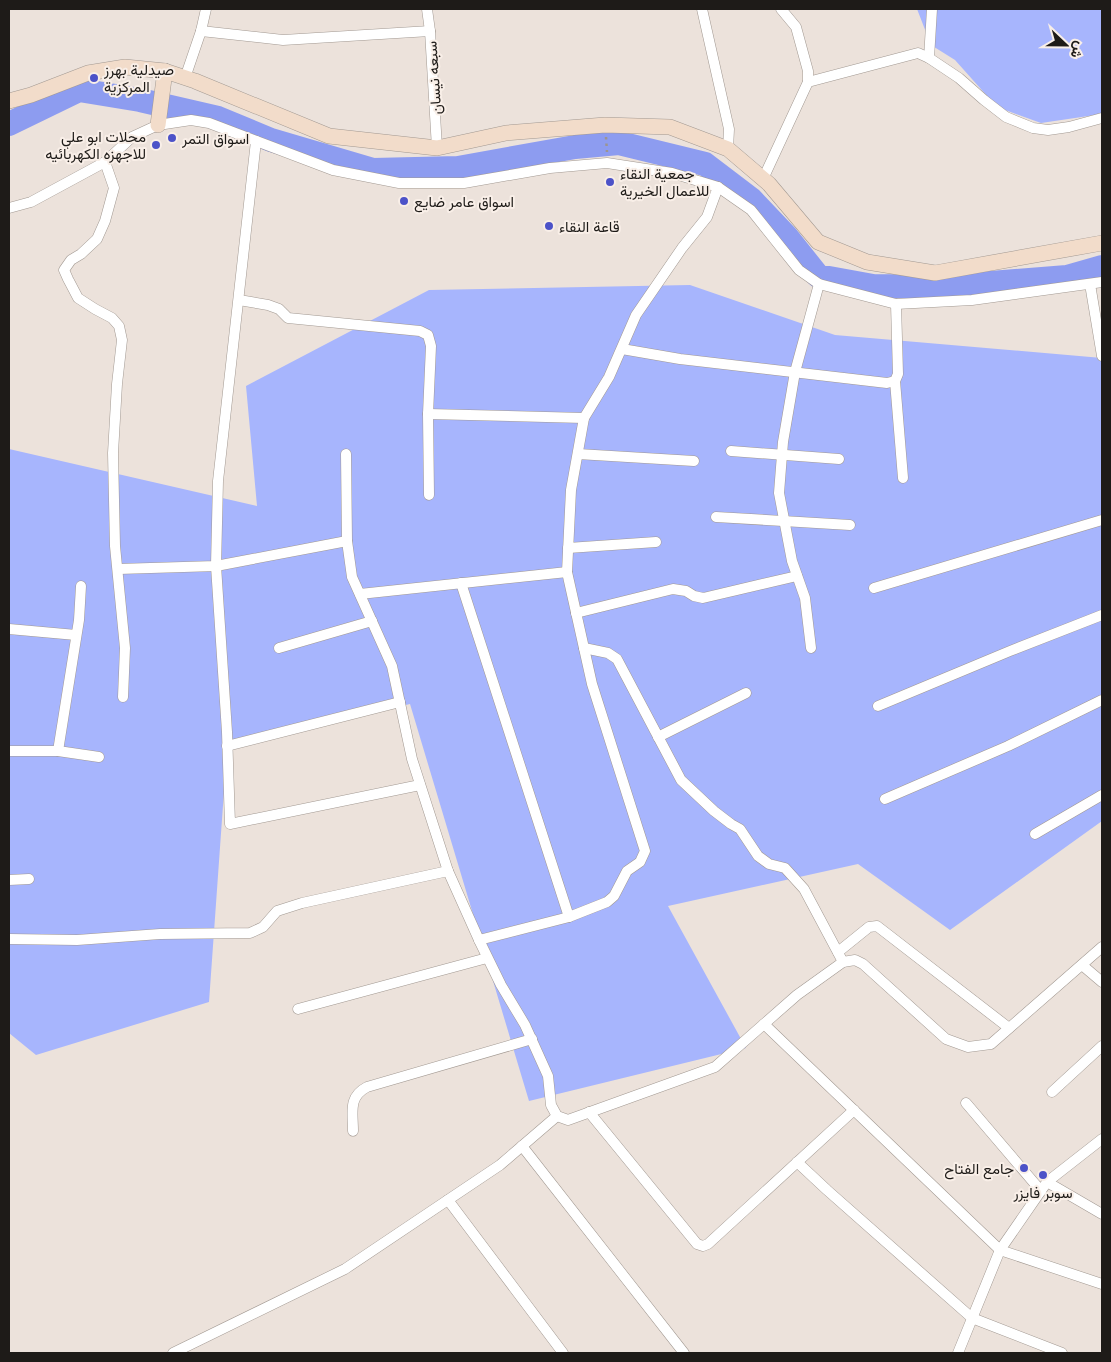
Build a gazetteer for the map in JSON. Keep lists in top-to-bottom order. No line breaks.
{"streets":{"street":["سبعه نيسان"]},"places":["صيدلية بهرز المركزية","اسواق التمر","محلات ابو علي للاجهزه الكهربائيه","جمعية النقاء للاعمال الخيرية","اسواق عامر ضايع","قاعة النقاء","جامع الفتاح","سوبر فايزر"],"north":"right"}
